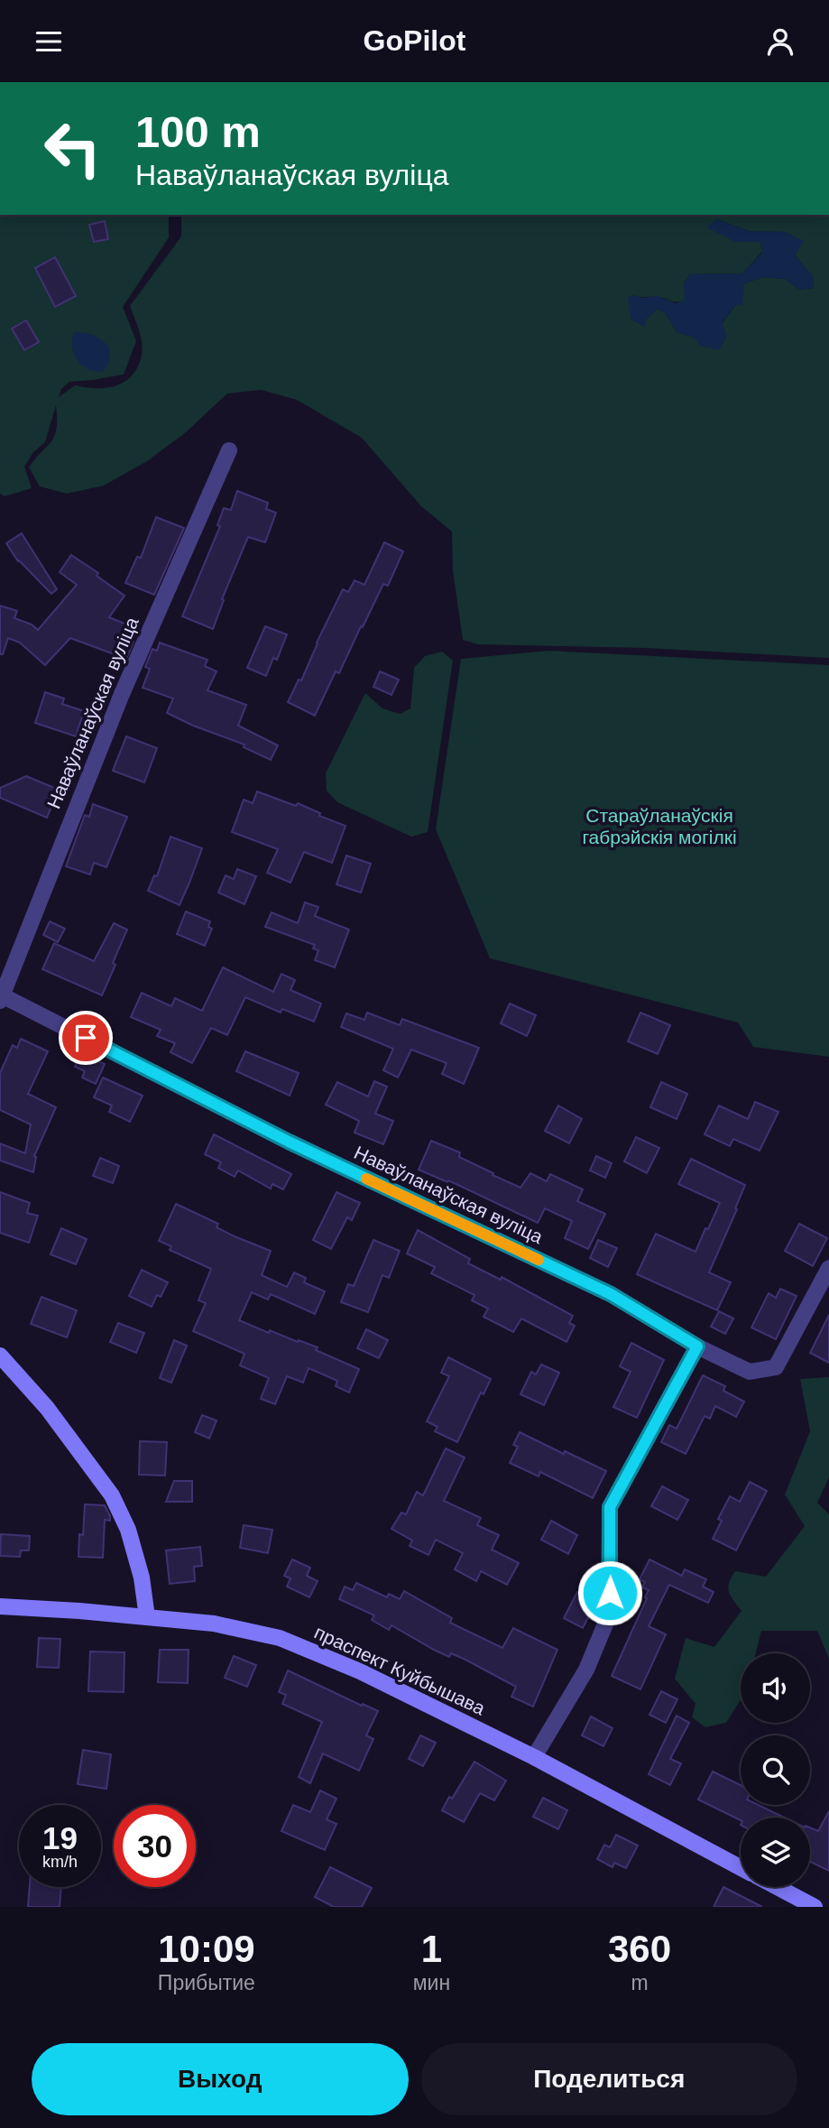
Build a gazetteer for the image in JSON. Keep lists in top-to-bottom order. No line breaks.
{"streets":{"street":["Наваўланаўская вуліца","праспект Куйбышава"]},"parks":["Стараўланаўскія габрэйскія могілкі"],"page":{"header":"GoPilot","turn":["100 m","Наваўланаўская вуліца"],"speed":"19 km/h","limit":"30","eta":["10:09","Прибытие","1","мин","360","m"],"buttons":["Выход","Поделиться"]}}
